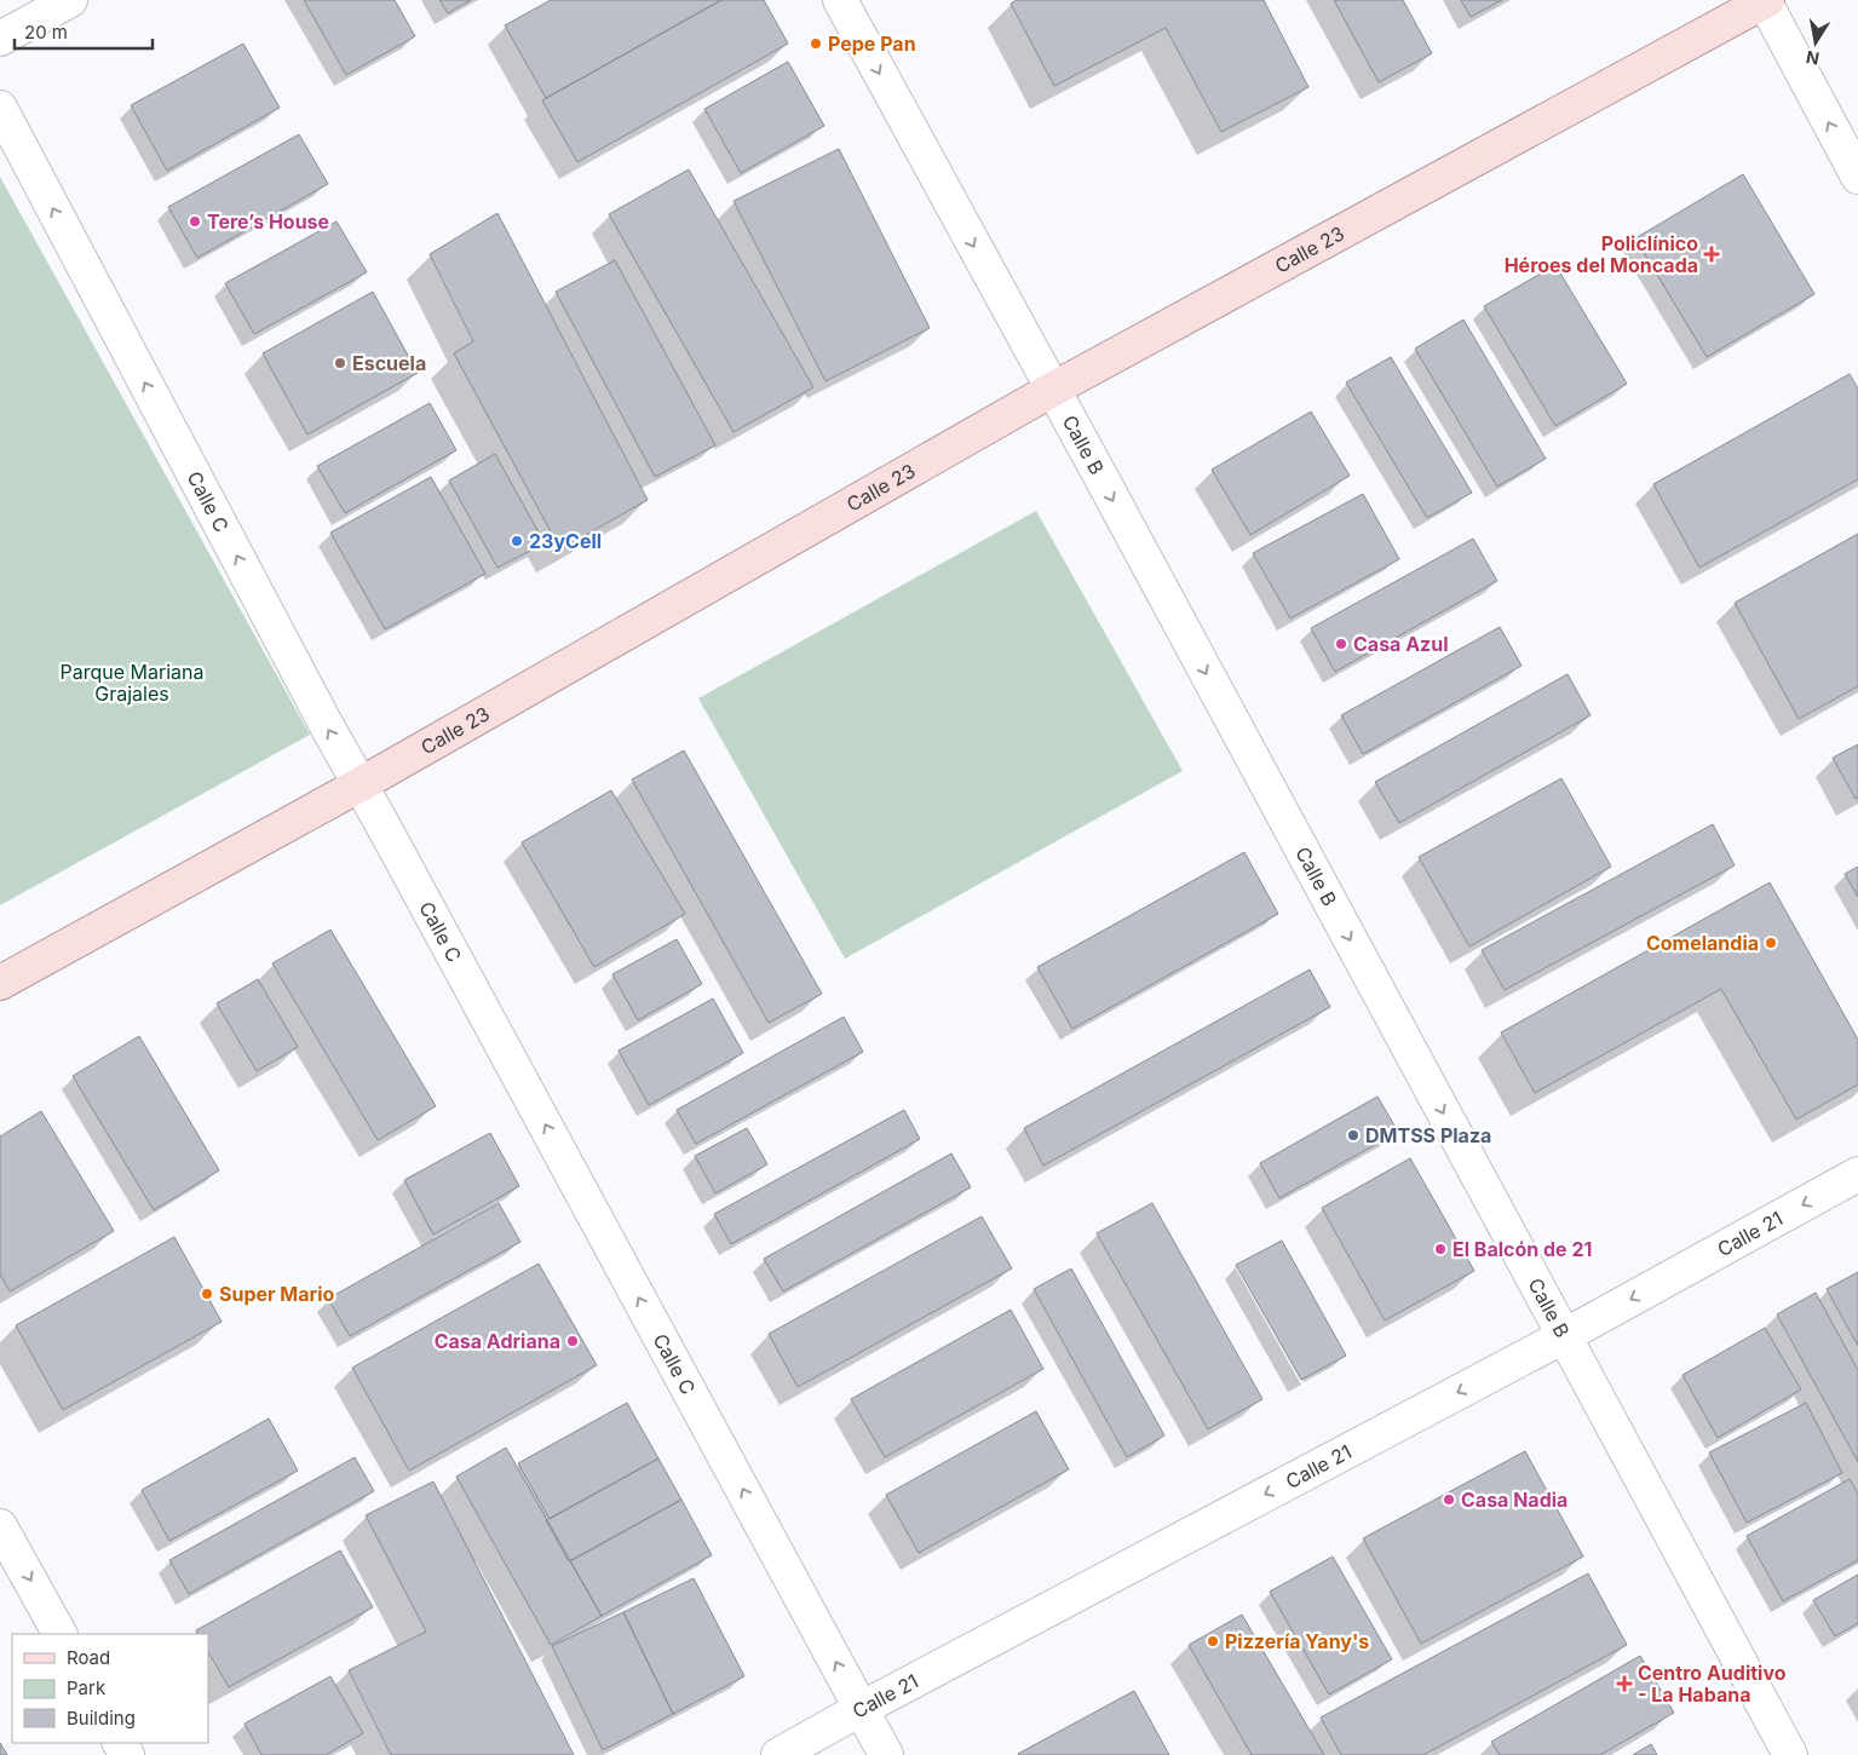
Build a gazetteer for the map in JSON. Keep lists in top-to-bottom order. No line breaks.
{"streets":{"main road":["Calle 23"],"street":["Calle B","Calle C","Calle 21"]},"crossings":[["Calle 23","Calle B"],["Calle 23","Calle C"],["Calle B","Calle 21"],["Calle C","Calle 21"]],"one_way":["Calle B","Calle C","Calle 21"],"parks":["Parque Mariana Grajales"],"places":{"other":["Pepe Pan","Tere’s House","Escuela","23yCell","Casa Azul","Comelandia","DMTSS Plaza","El Balcón de 21","Super Mario","Casa Adriana","Casa Nadia","Pizzería Yany's"],"health":["Policlínico Héroes del Moncada","Centro Auditivo - La Habana"]},"legend":["Road","Park","Building"],"scale_bar":"20 m","north":"bottom"}
